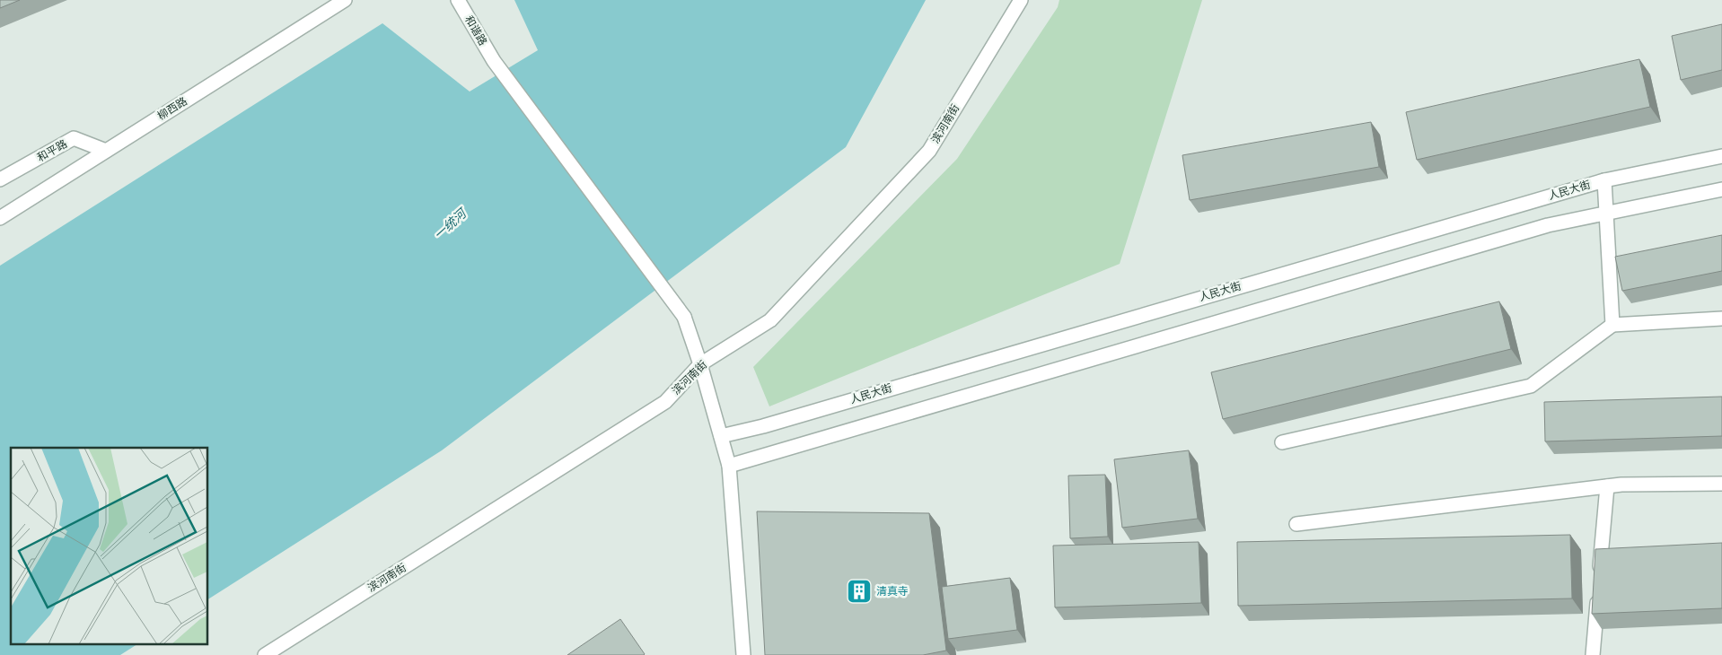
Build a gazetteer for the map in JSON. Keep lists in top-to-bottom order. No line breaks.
{"streets":{"street":["和谐路","柳西路","滨河南街","和平路","人民大街"]},"crossings":[["和谐路","滨河南街"],["和谐路","人民大街"],["柳西路","和平路"]],"water":["一统河"],"places":{"building":["清真寺"]}}
